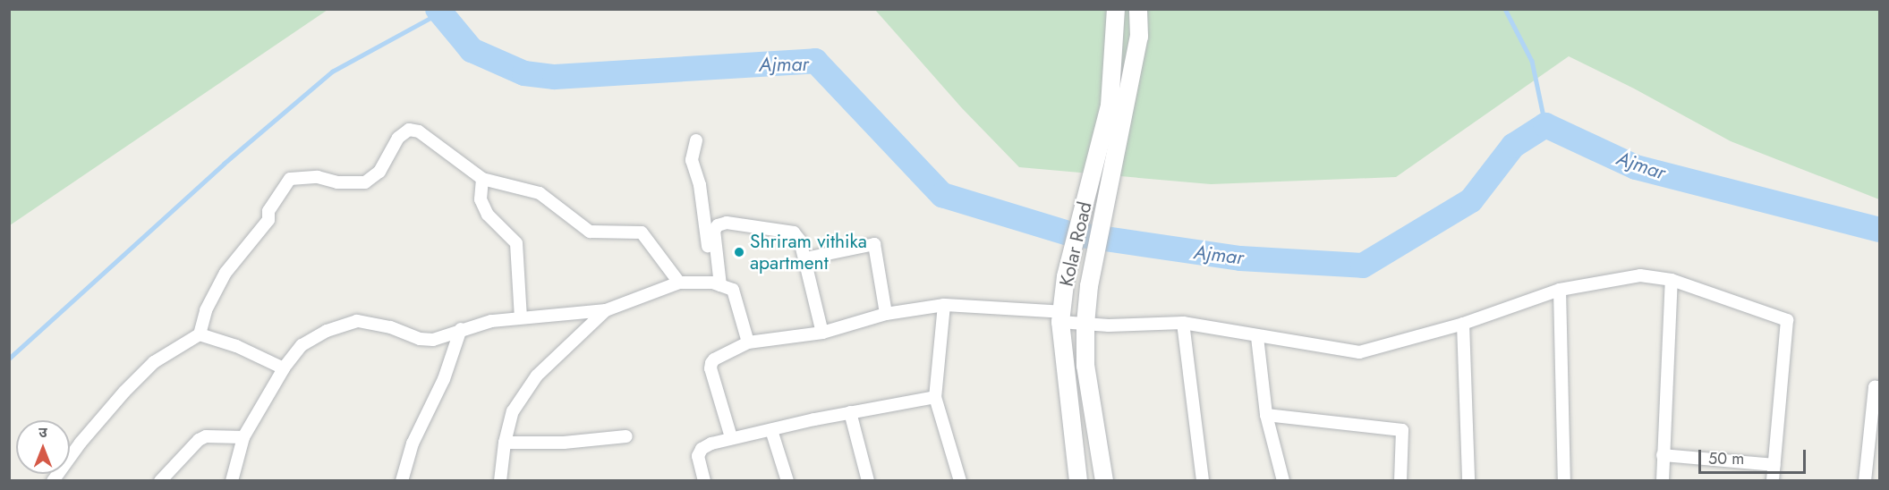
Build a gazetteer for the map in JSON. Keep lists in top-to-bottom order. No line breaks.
{"streets":{"main road":["Kolar Road"]},"water":["Ajmar"],"places":["Shriram vithika apartment"],"scale_bar":"50 m","north":"top"}
